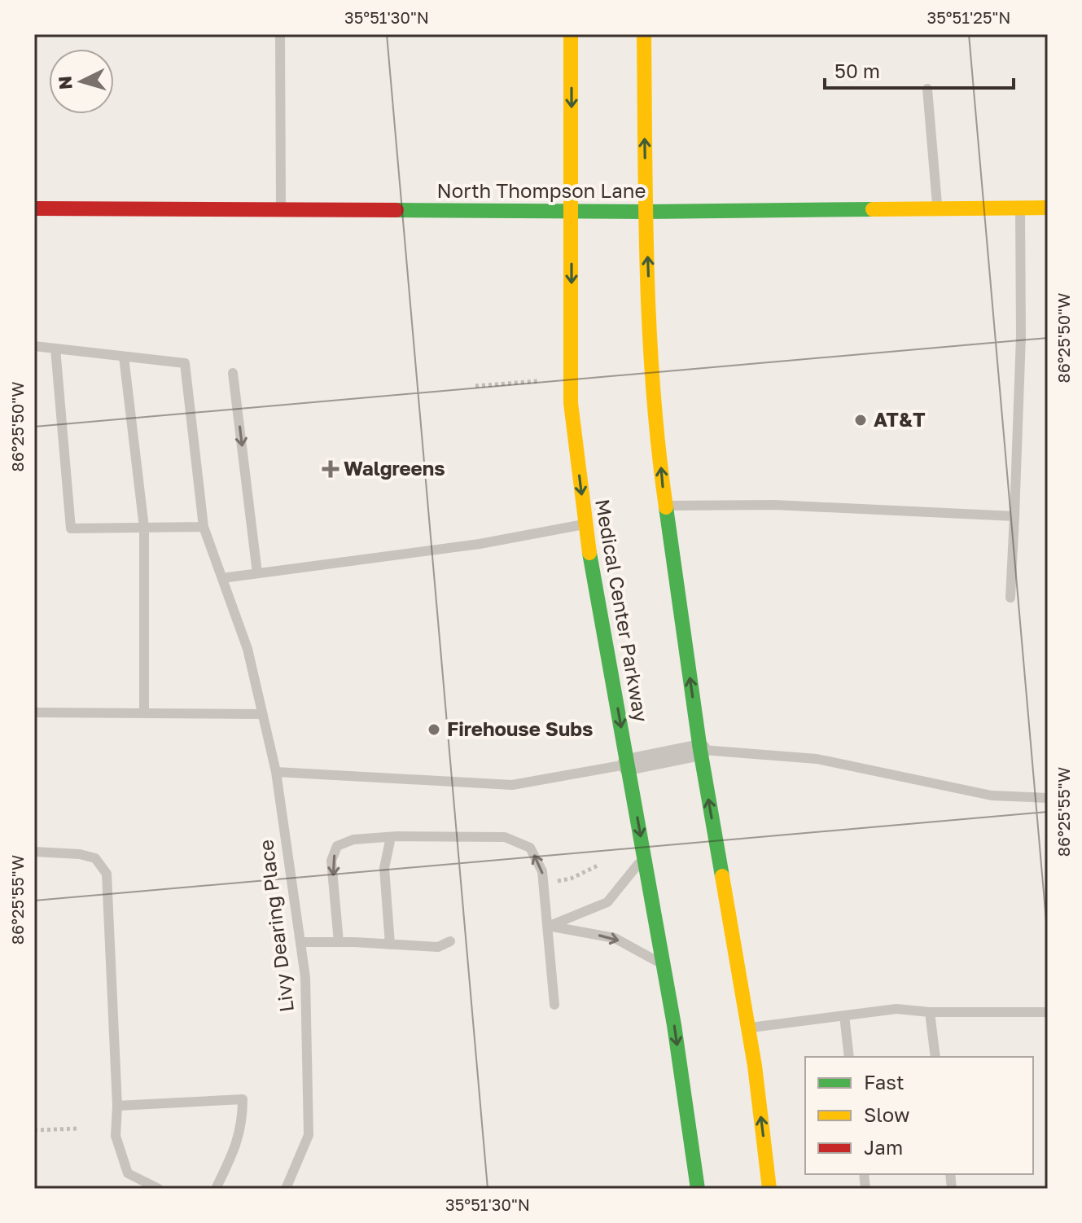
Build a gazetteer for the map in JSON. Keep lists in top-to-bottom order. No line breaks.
{"streets":{"main road":["North Thompson Lane","Medical Center Parkway"],"lane":["Livy Dearing Place"]},"crossings":[["North Thompson Lane","Medical Center Parkway"]],"places":{"other":["AT&T","Firehouse Subs"],"health":["Walgreens"]},"legend":["Fast","Slow","Jam"],"scale_bar":"50 m","north":"left","coordinates":["35°51'30\"N","35°51'25\"N","86°25'50\"W","86°25'55\"W"]}
